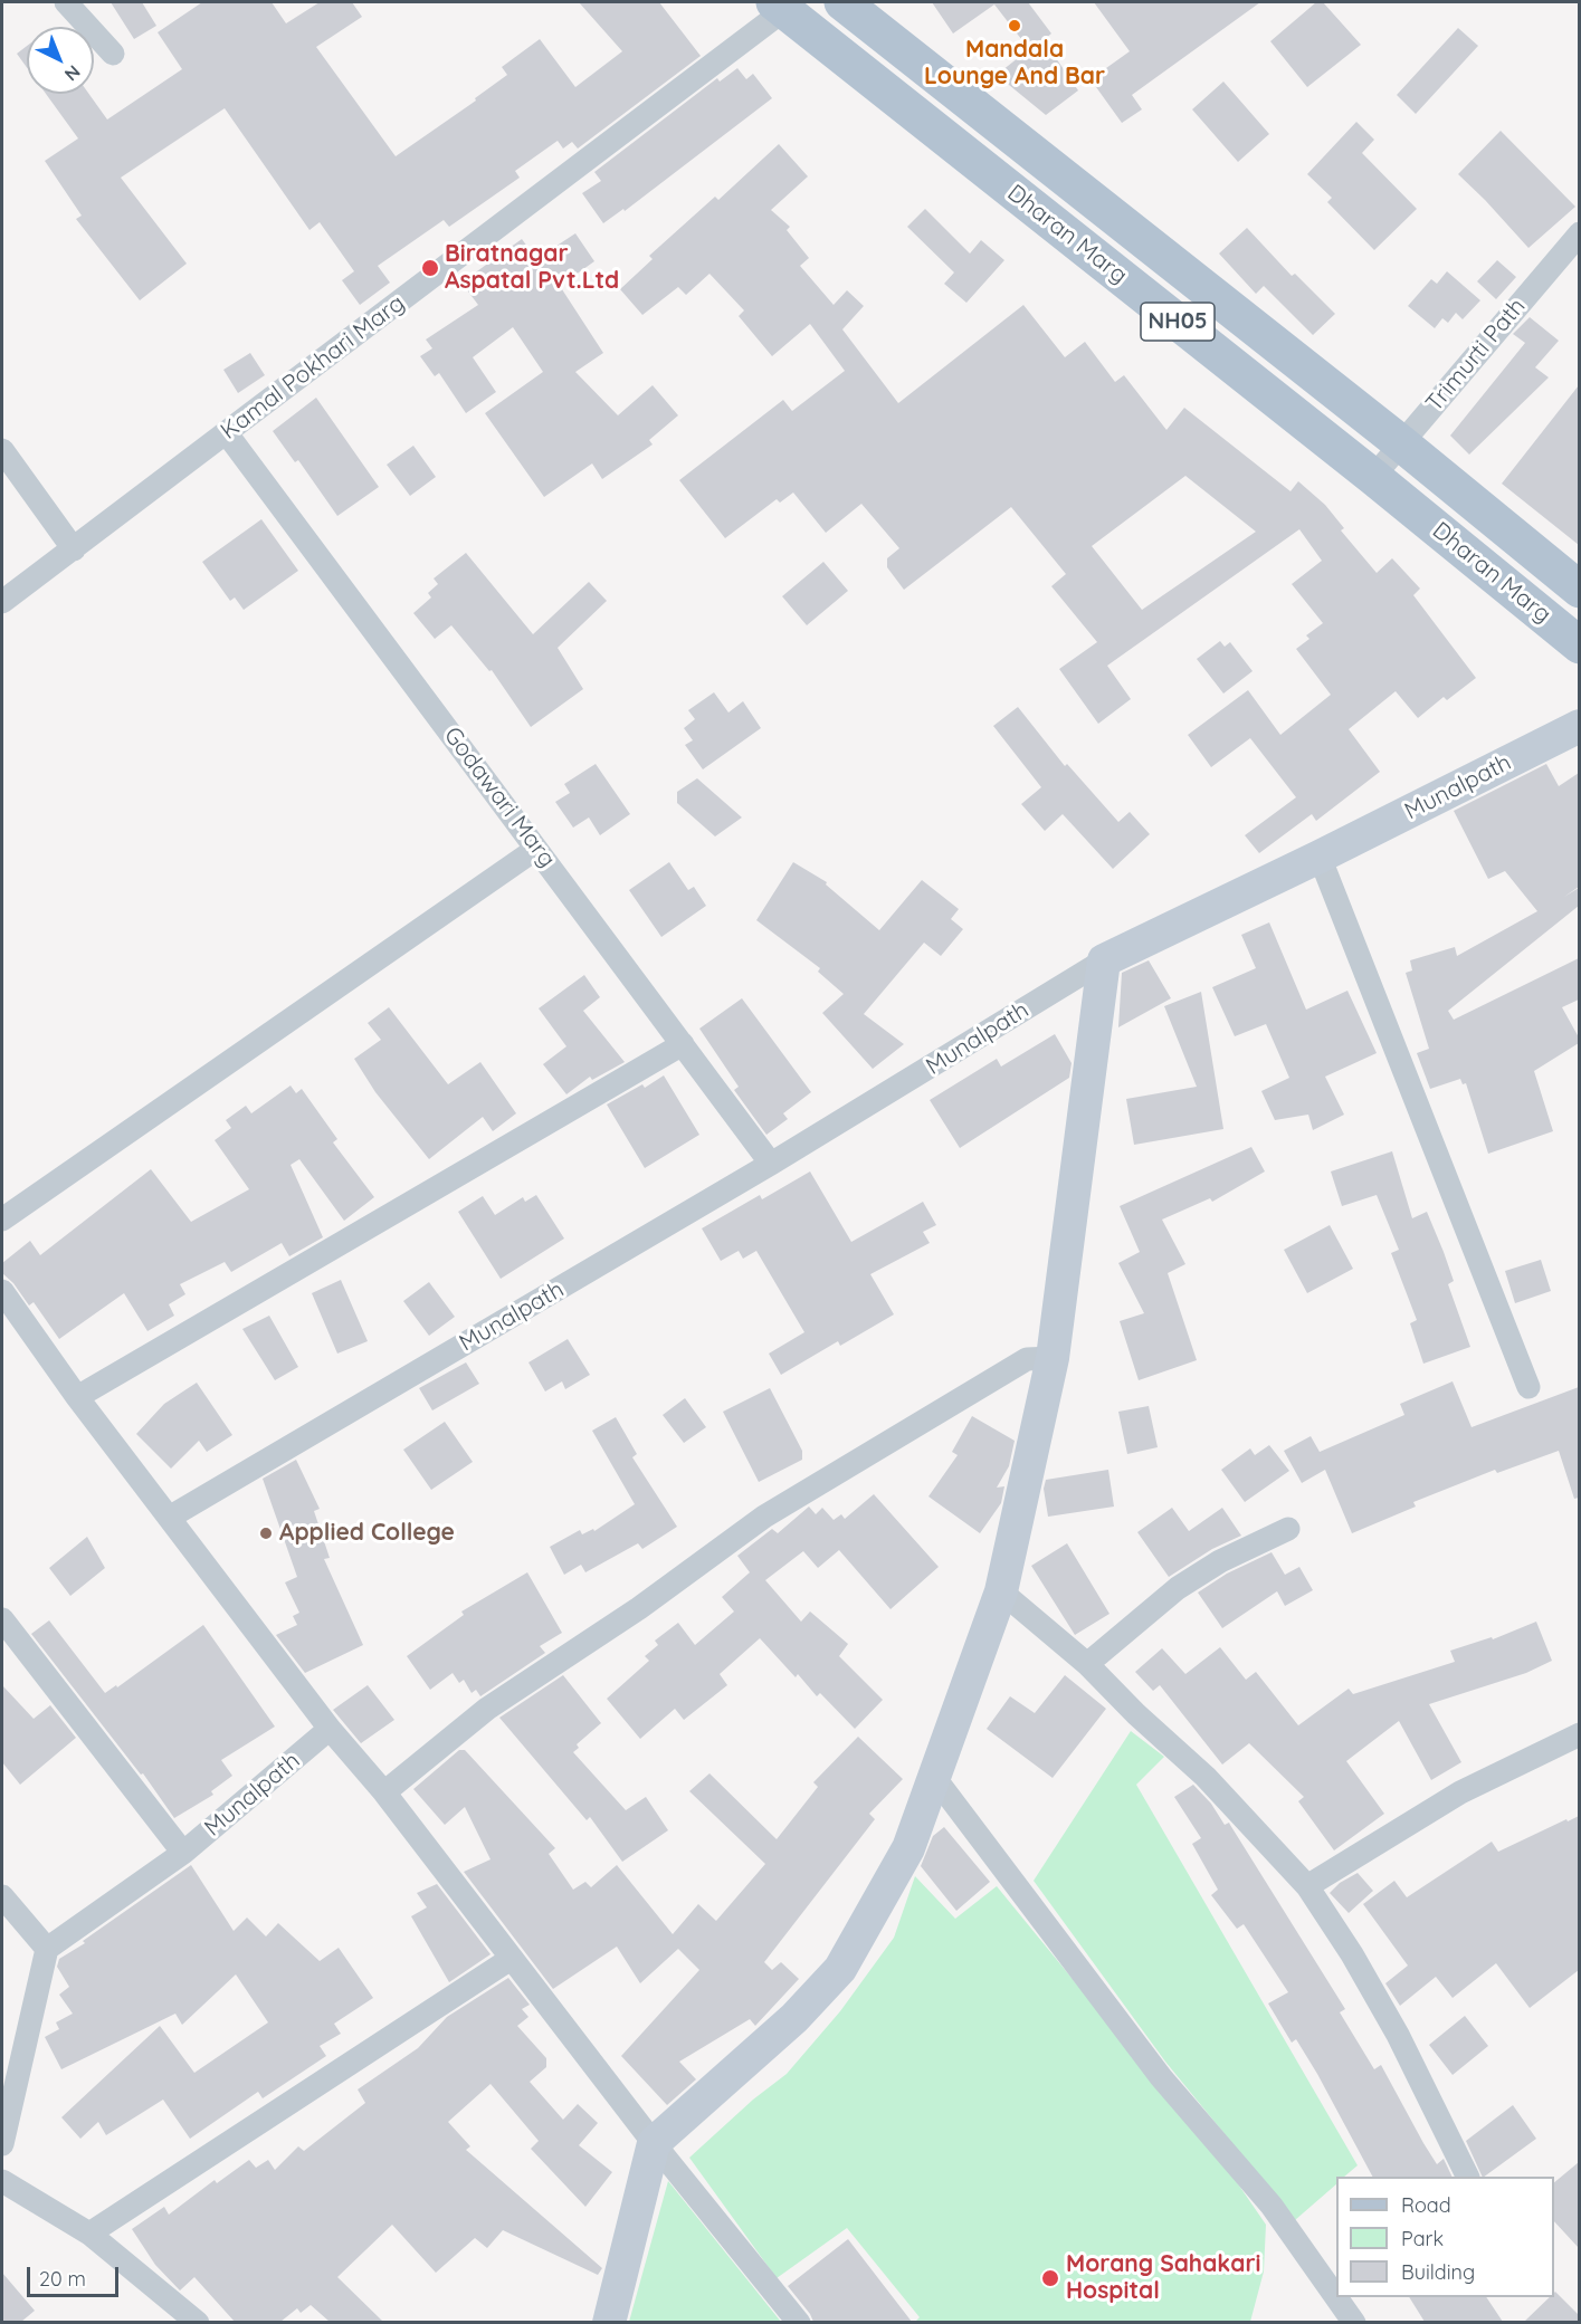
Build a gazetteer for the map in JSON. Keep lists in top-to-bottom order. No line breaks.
{"streets":{"main road":["Dharan Marg","NH05"],"street":["Trimurti Path","Kamal Pokhari Marg","Munalpath","Godawari Marg"]},"crossings":[["Dharan Marg","Trimurti Path"],["Dharan Marg","Kamal Pokhari Marg"],["Kamal Pokhari Marg","Godawari Marg"],["Munalpath","Godawari Marg"]],"places":["Mandala Lounge And Bar","Biratnagar Aspatal Pvt.Ltd","Applied College","Morang Sahakari Hospital"],"legend":["Road","Park","Building"],"scale_bar":"20 m","north":"bottom right"}
